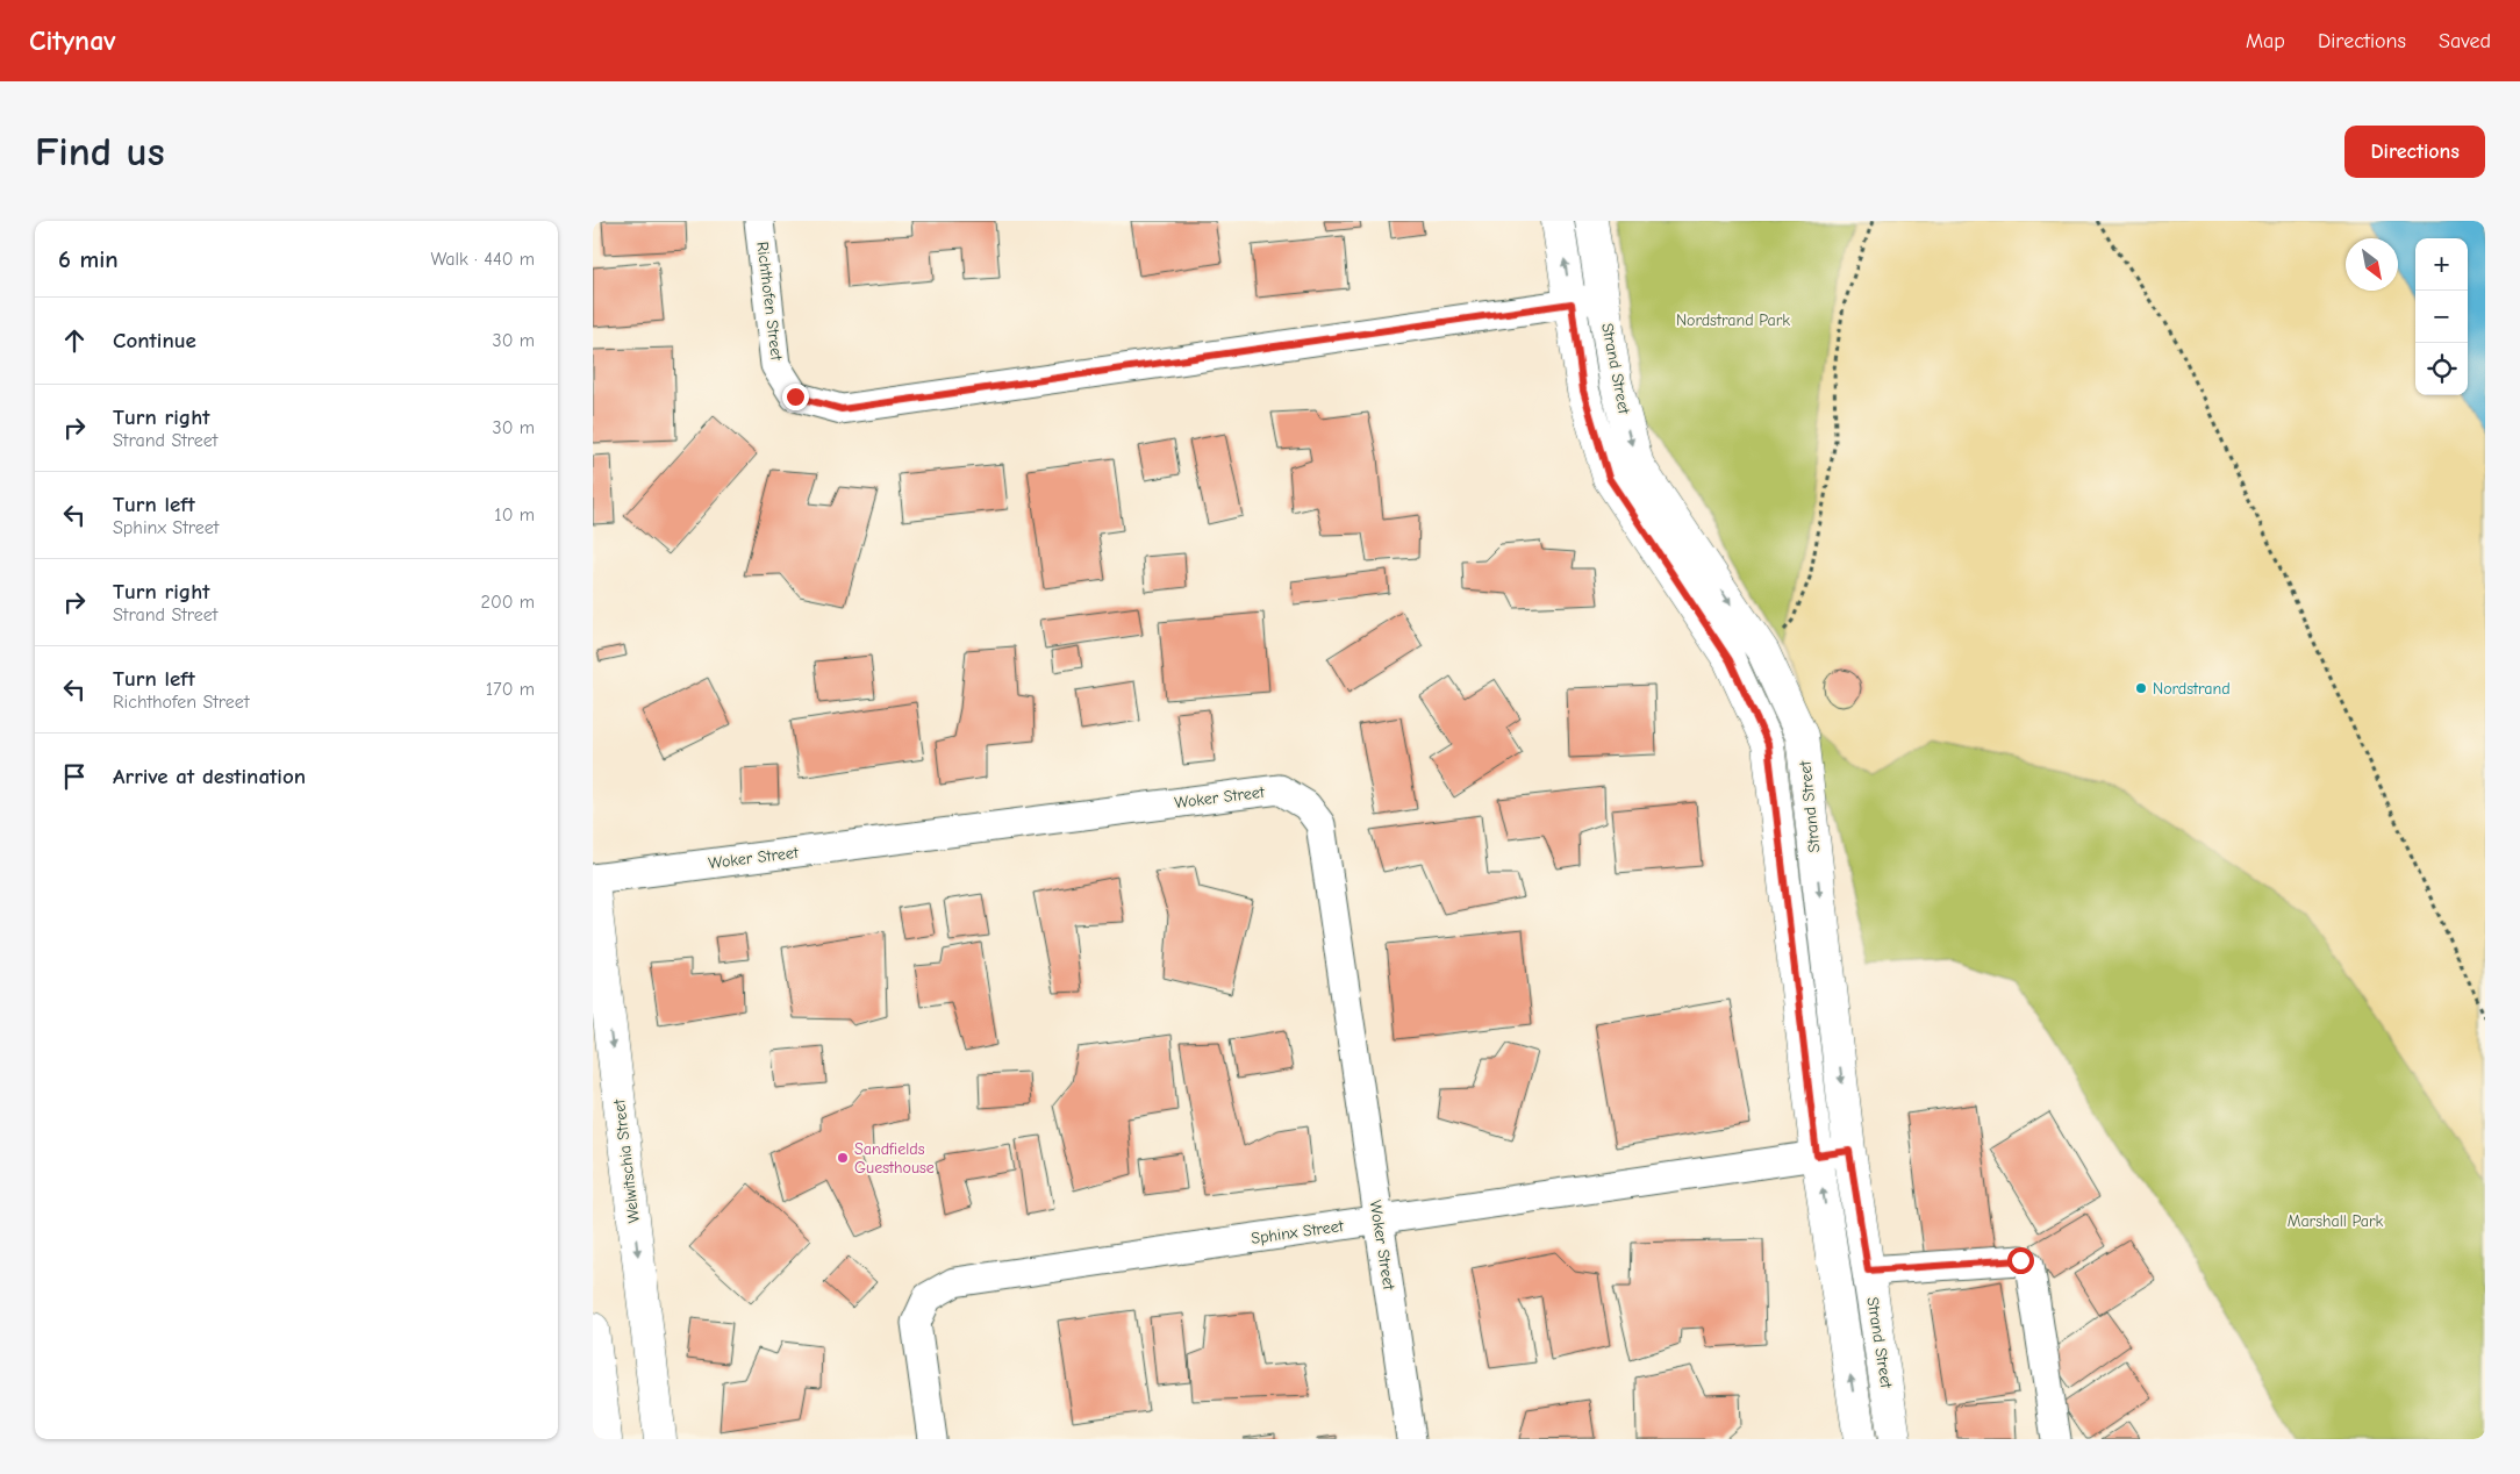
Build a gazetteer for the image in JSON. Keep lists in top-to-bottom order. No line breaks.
{"streets":{"street":["Richthofen Street","Strand Street","Woker Street","Welwitschia Street","Sphinx Street"]},"crossings":[["Richthofen Street","Strand Street"],["Strand Street","Sphinx Street"],["Woker Street","Welwitschia Street"],["Woker Street","Sphinx Street"]],"one_way":["Welwitschia Street"],"parks":["Nordstrand Park","Marshall Park"],"places":["Nordstrand","Sandfields Guesthouse"],"north":"bottom right","page":{"header":"Citynav","nav":["Map","Directions","Saved"],"buttons":"Directions","title":"Find us","heading":["6 min","Walk · 440 m"],"map_buttons":["+","−"],"list":[["Continue","30 m"],["Turn right","Strand Street","30 m"],["Turn left","Sphinx Street","10 m"],["Turn right","Strand Street","200 m"],["Turn left","Richthofen Street","170 m"],"Arrive at destination"]}}
